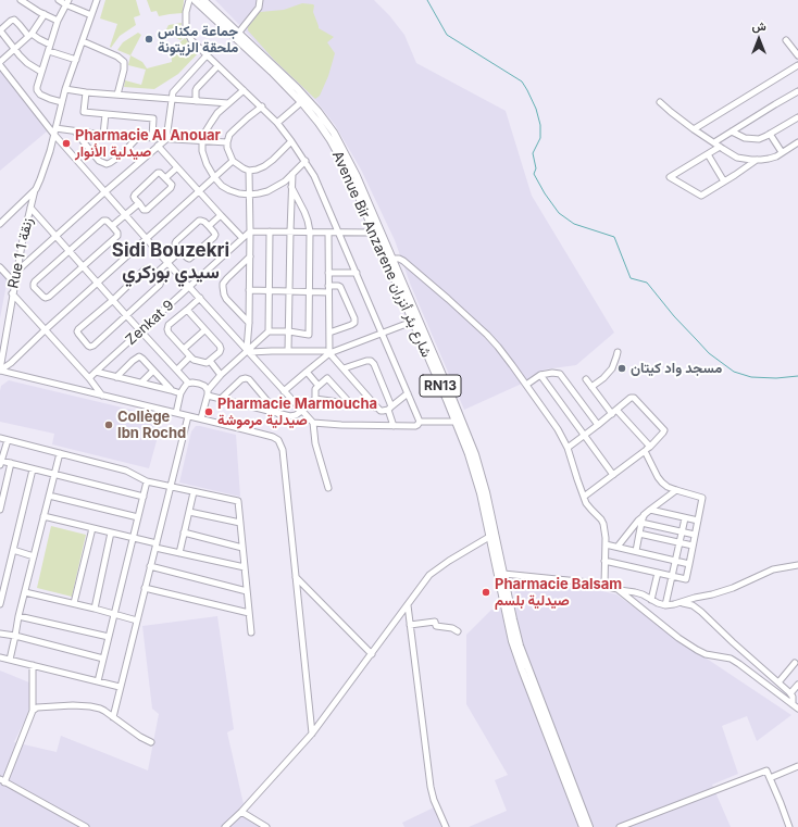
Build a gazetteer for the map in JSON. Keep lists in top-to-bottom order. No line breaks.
{"streets":{"main road":["Avenue Bir Anzarene شارع بئر أنزران","RN13"],"street":["Rue 1 زنقة 1","Zenkat 9"]},"districts":["Sidi Bouzekri سيدي بوزكري"],"places":["جماعة مكناس ملحقة الزيتونة","Pharmacie Al Anouar صيدلية الأنوار","مسجد واد كيتان","Pharmacie Marmoucha صيدلية مرموشة","Collège Ibn Rochd","Pharmacie Balsam صيدلية بلسم"],"north":"top"}
